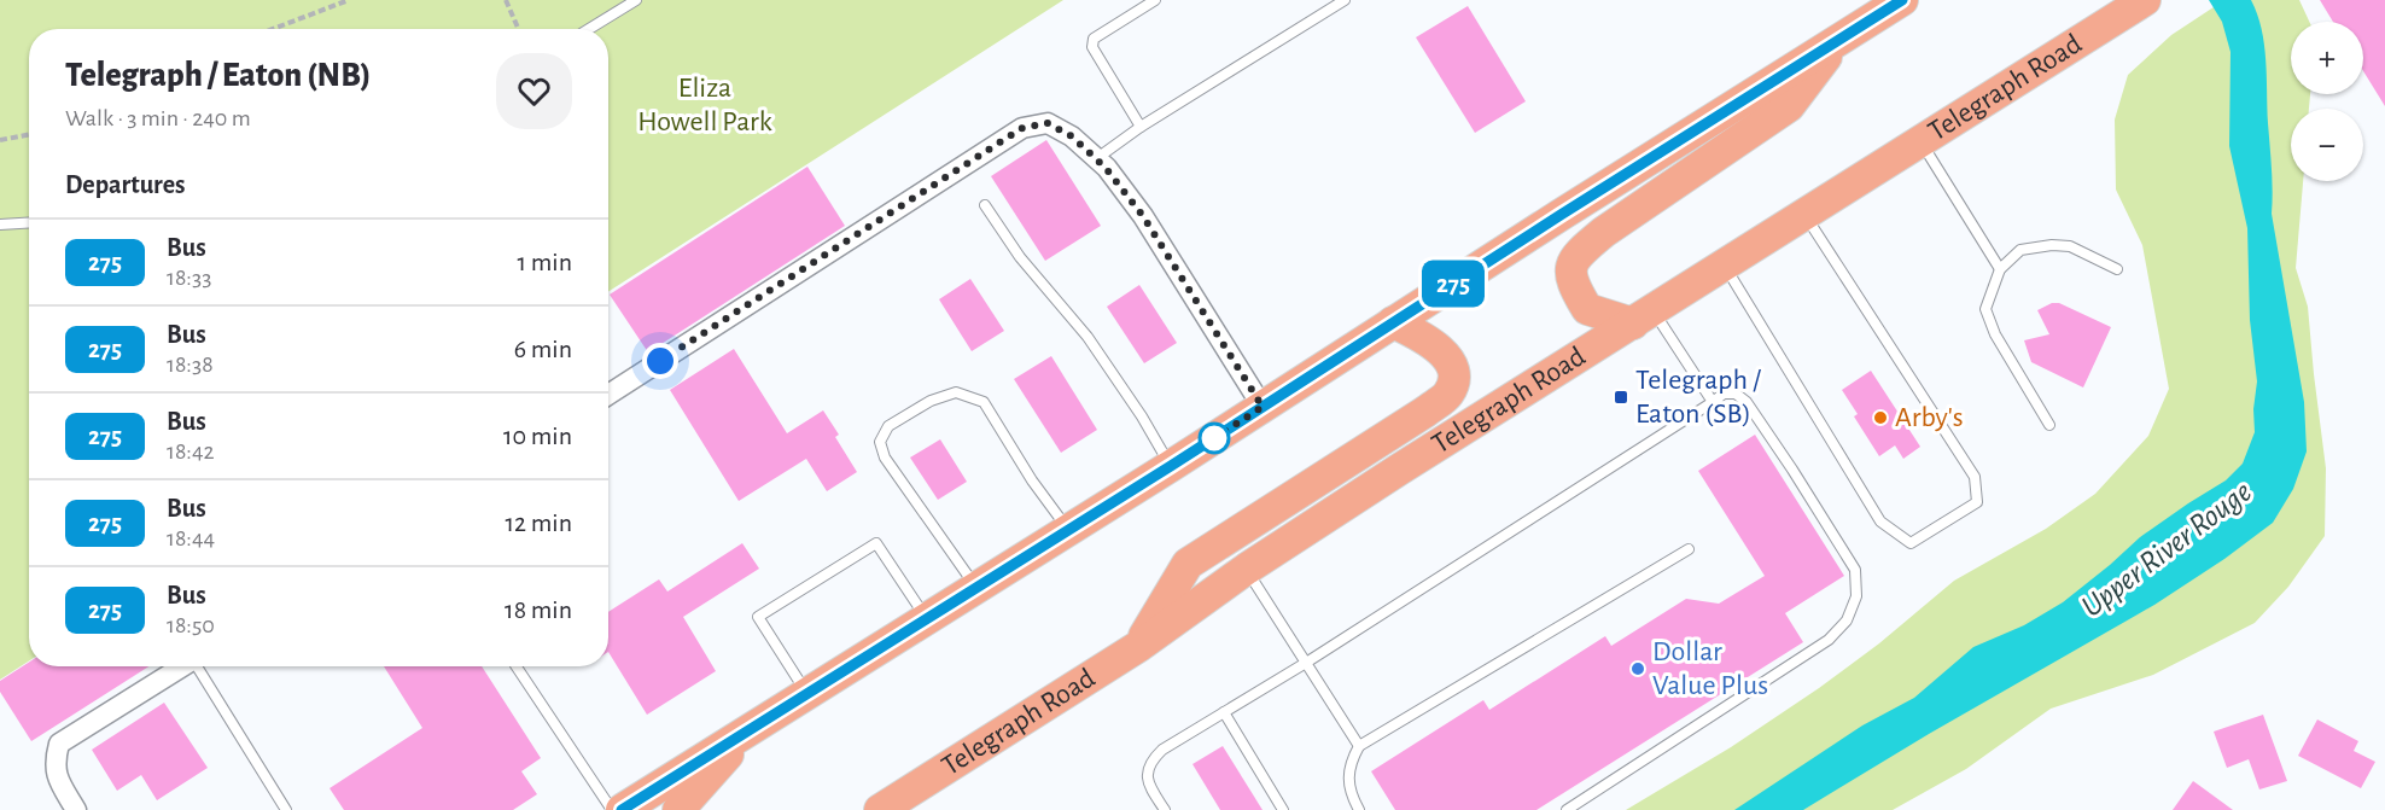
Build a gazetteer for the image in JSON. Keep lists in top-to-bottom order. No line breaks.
{"streets":{"main road":["Telegraph Road"]},"water":["Upper River Rouge"],"parks":["Eliza Howell Park"],"places":{"transit":["Telegraph / Eaton (SB)"],"other":["Arby's","Dollar Value Plus"]},"lines":["bus line 275"],"page":{"on_map":"275","map_buttons":["+","−"],"heading":[["Telegraph / Eaton (NB)","Walk · 3 min · 240 m"],"Departures"],"list":[{"mark":"275","name":"Bus","note":"18:33","value":"1 min"},{"mark":"275","name":"Bus","note":"18:38","value":"6 min"},{"mark":"275","name":"Bus","note":"18:42","value":"10 min"},{"mark":"275","name":"Bus","note":"18:44","value":"12 min"},{"mark":"275","name":"Bus","note":"18:50","value":"18 min"}]}}
